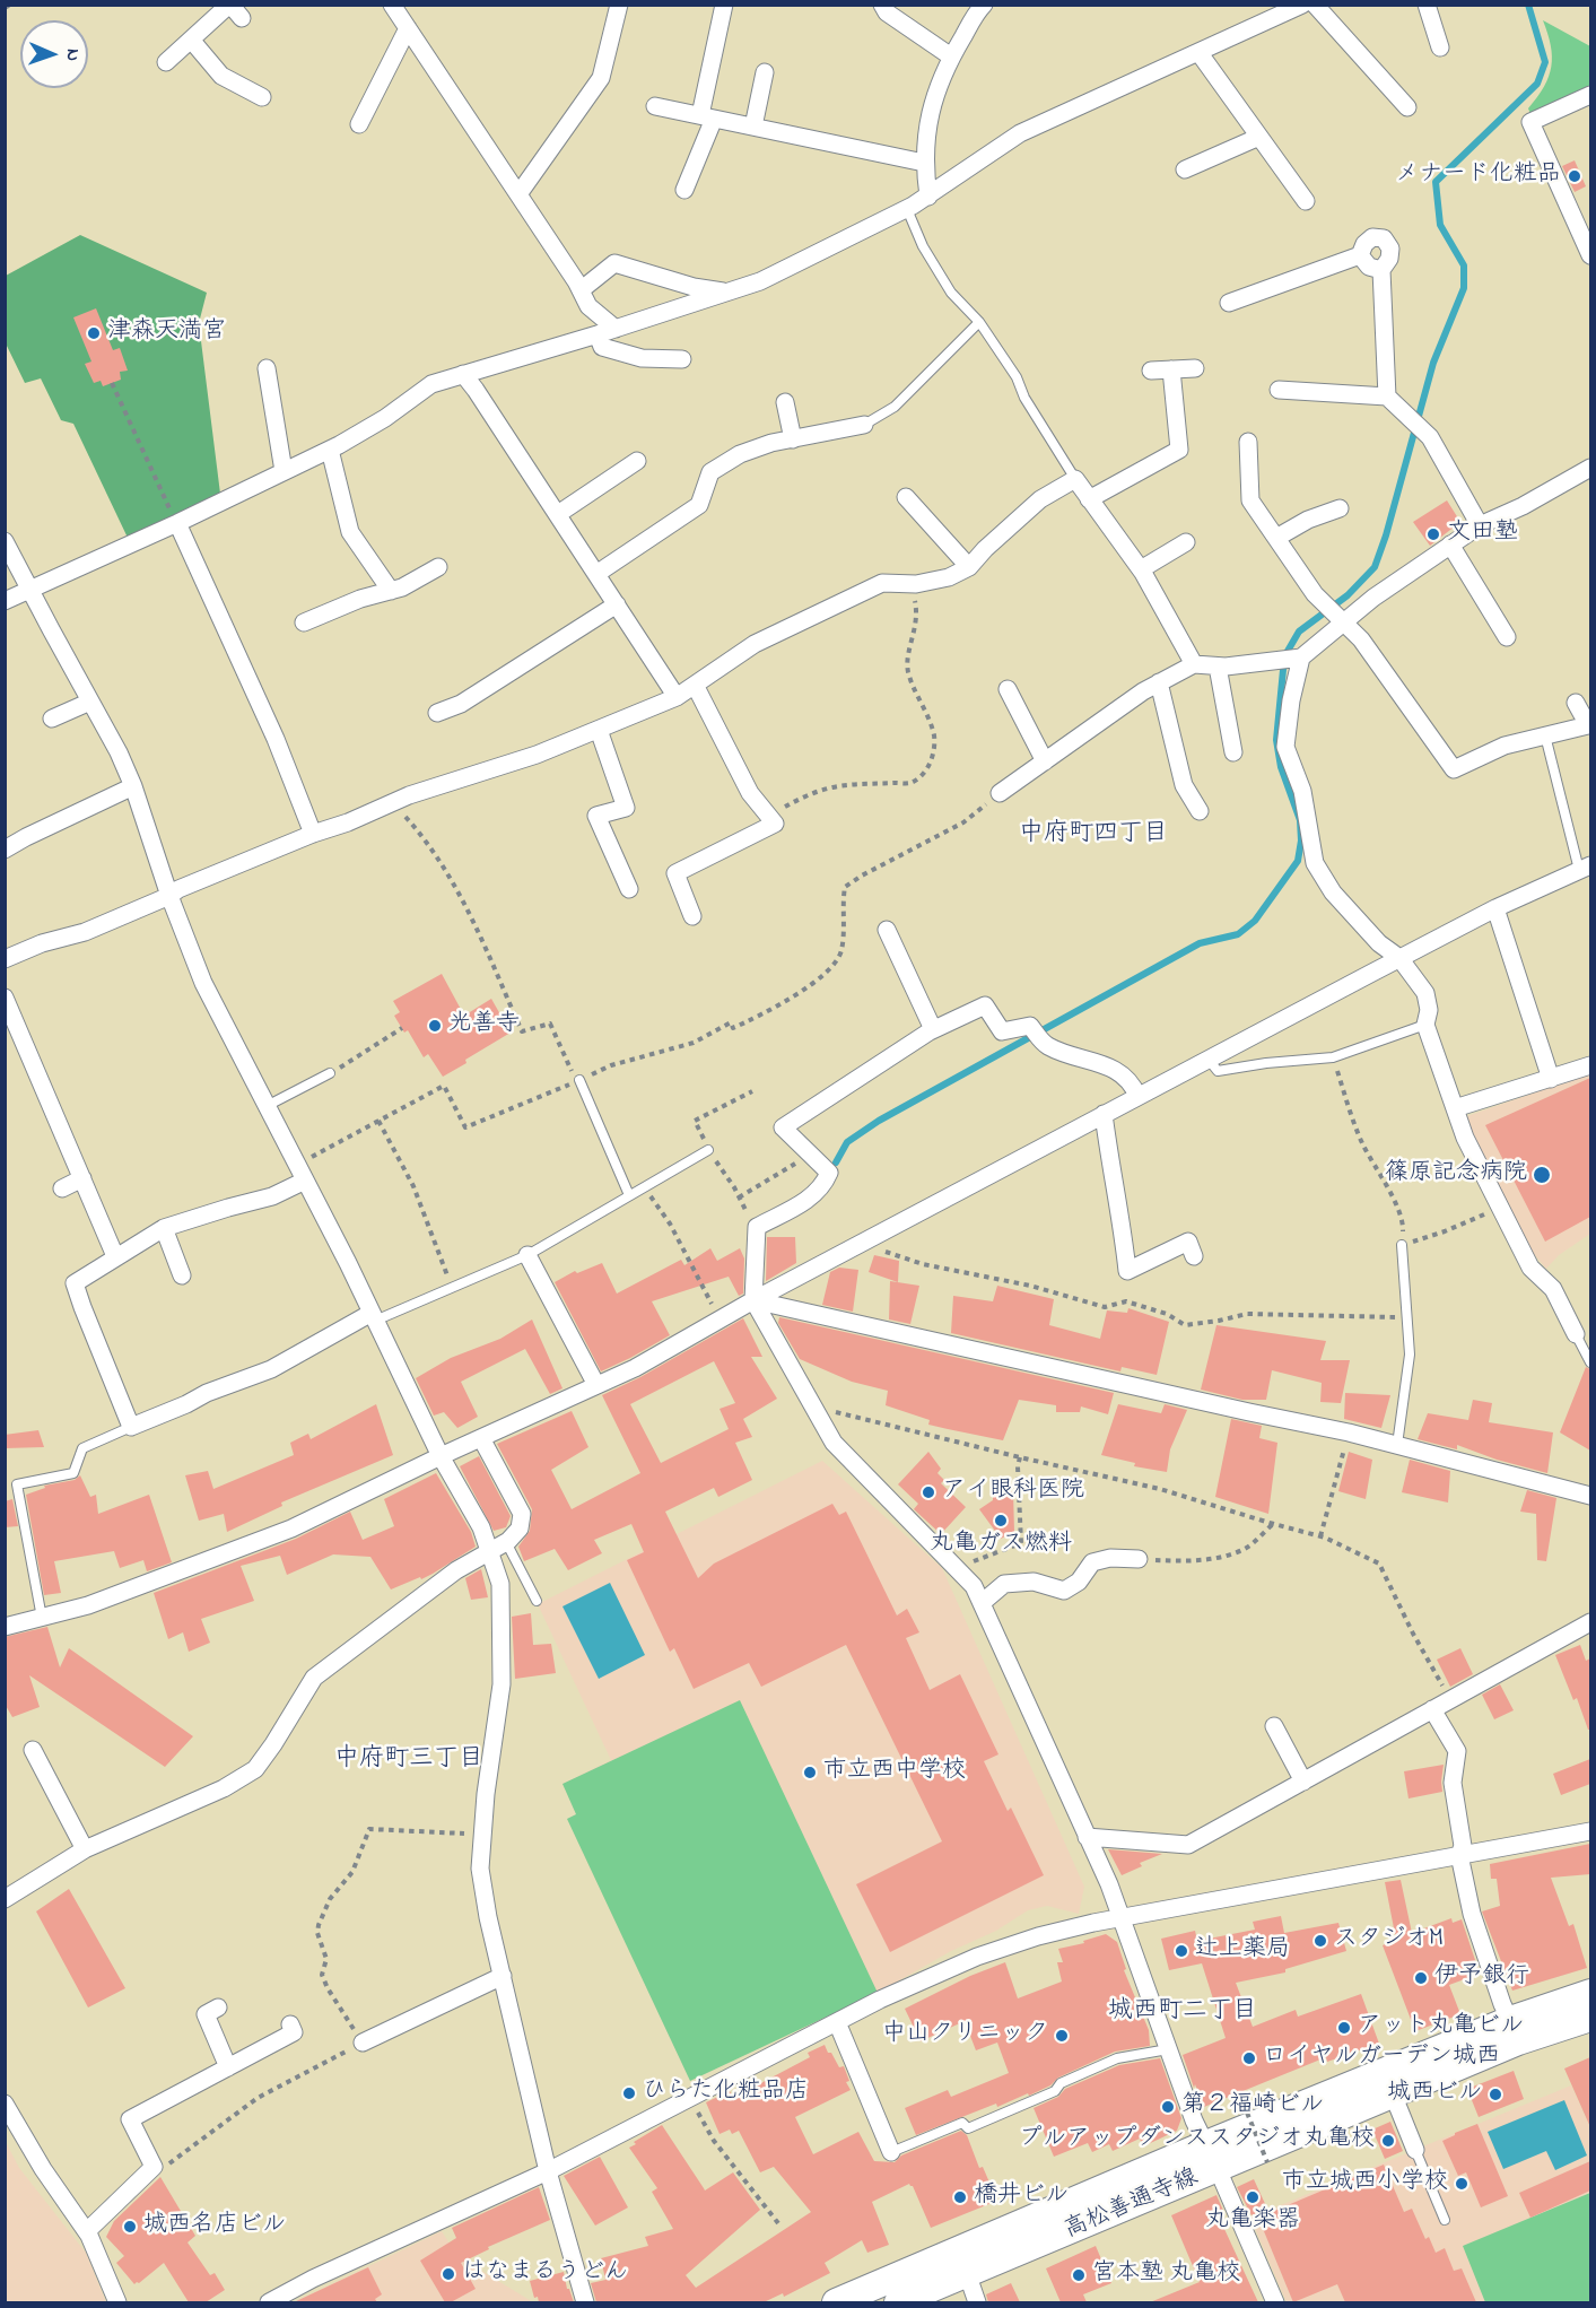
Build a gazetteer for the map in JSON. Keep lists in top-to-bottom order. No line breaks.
{"streets":{"main road":["高松善通寺線"]},"districts":["中府町四丁目","中府町三丁目","城西町二丁目"],"places":["メナード化粧品","津森天満宮","文田塾","光善寺","篠原記念病院","アイ眼科医院","丸亀ガス燃料","市立西中学校","スタジオM","辻上薬局","伊予銀行","アット丸亀ビル","中山クリニック","ロイヤルガーデン城西","ひらた化粧品店","城西ビル","第２福崎ビル","プルアップダンススタジオ丸亀校","市立城西小学校","橋井ビル","丸亀楽器","城西名店ビル","はなまるうどん","宮本塾 丸亀校"],"north":"right"}
